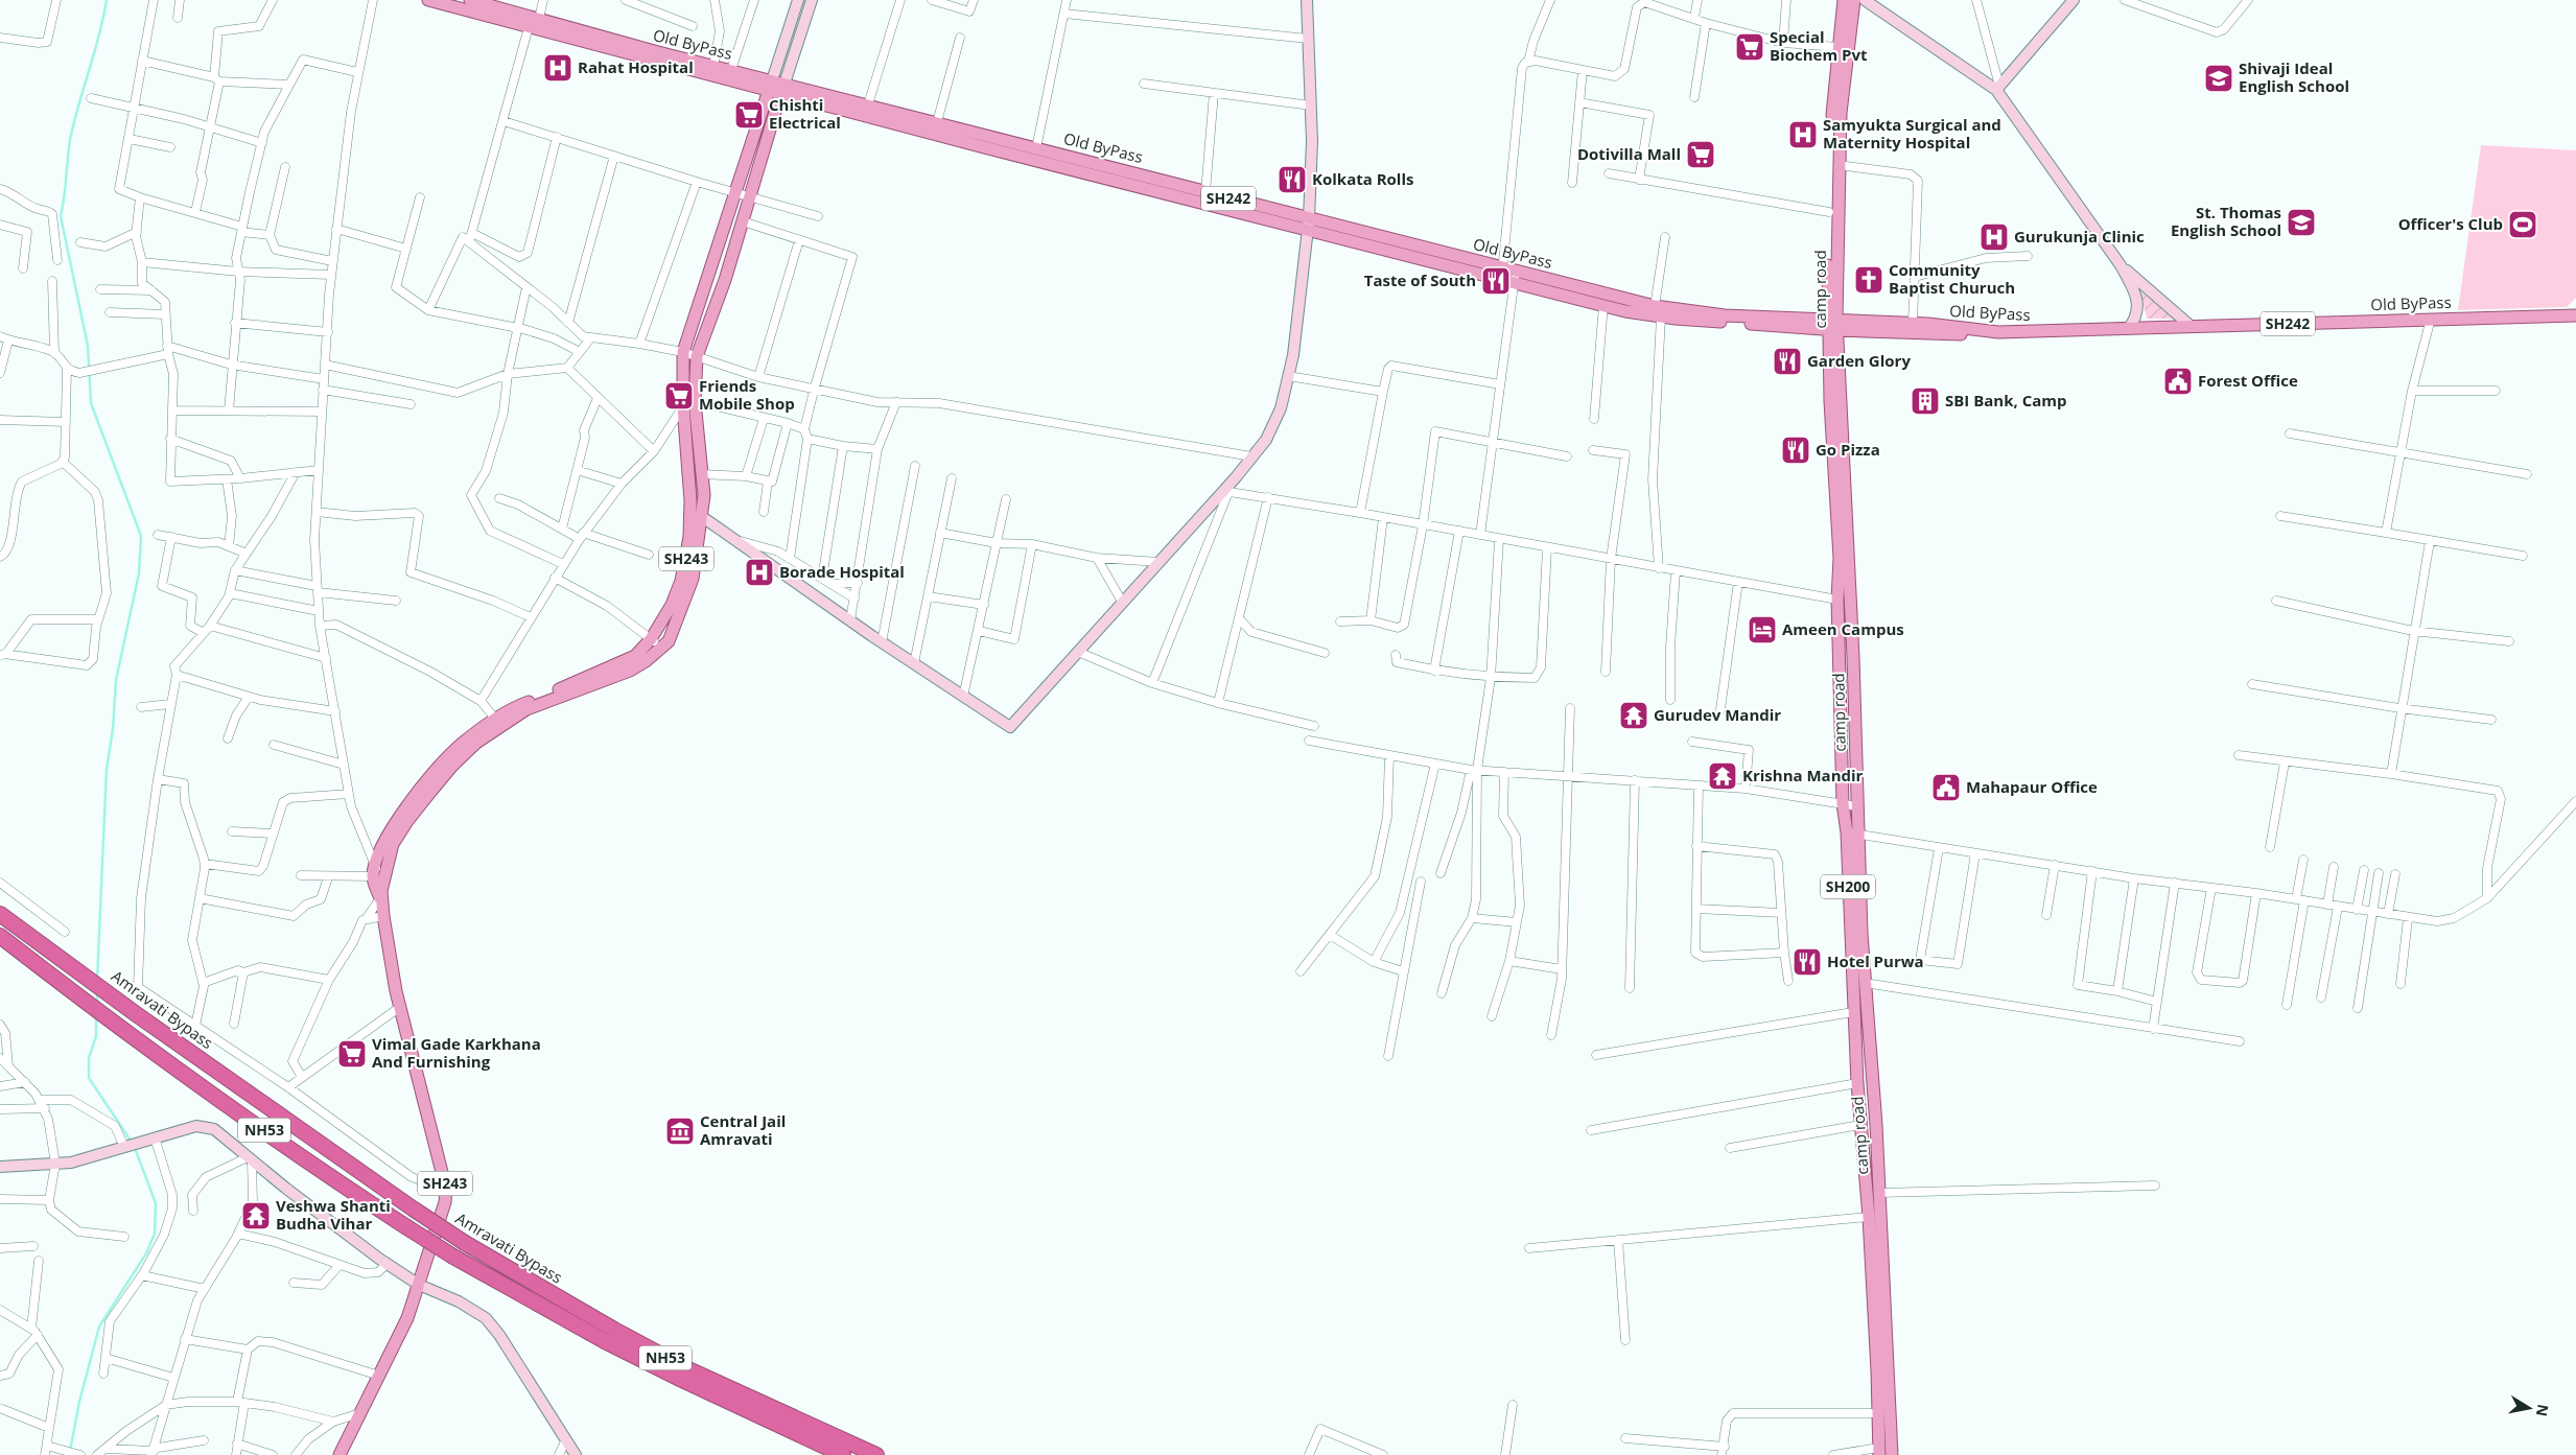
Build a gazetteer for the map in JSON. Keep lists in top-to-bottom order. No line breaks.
{"streets":{"highway":["Amravati Bypass","NH53"],"main road":["Old ByPass","SH242","camp road","SH243","SH200"]},"crossings":[["Old ByPass","camp road"],["Old ByPass","SH243"]],"places":{"supermarket":["Special Biochem Pvt","Chishti Electrical","Dotivilla Mall","Friends Mobile Shop","Vimal Gade Karkhana And Furnishing"],"hospital":["Rahat Hospital","Samyukta Surgical and Maternity Hospital","Gurukunja Clinic","Borade Hospital"],"school or university":["Shivaji Ideal English School","St. Thomas English School"],"restaurant":["Kolkata Rolls","Taste of South","Garden Glory","Go Pizza","Hotel Purwa"],"sports":["Officer's Club"],"church":["Community Baptist Churuch"],"public building":["Forest Office","Mahapaur Office"],"building":["SBI Bank, Camp"],"hotel":["Ameen Campus"],"temple":["Gurudev Mandir","Krishna Mandir","Veshwa Shanti Budha Vihar"],"museum":["Central Jail Amravati"]},"north":"right"}
